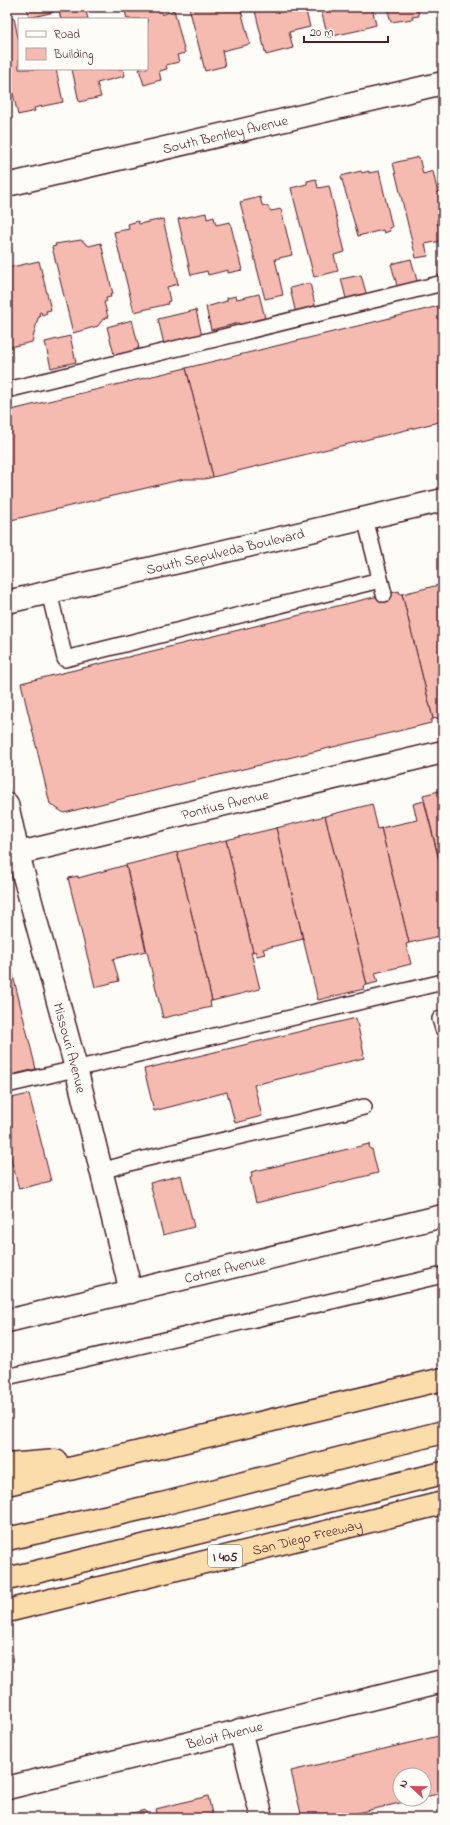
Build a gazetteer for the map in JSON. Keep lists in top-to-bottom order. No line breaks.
{"streets":{"highway":["San Diego Freeway","I 405"],"street":["South Bentley Avenue","South Sepulveda Boulevard","Pontius Avenue","Missouri Avenue","Cotner Avenue","Beloit Avenue"]},"crossings":[["Pontius Avenue","Missouri Avenue"],["Missouri Avenue","Cotner Avenue"]],"legend":["Road","Building"],"scale_bar":"20 m","north":"left"}
